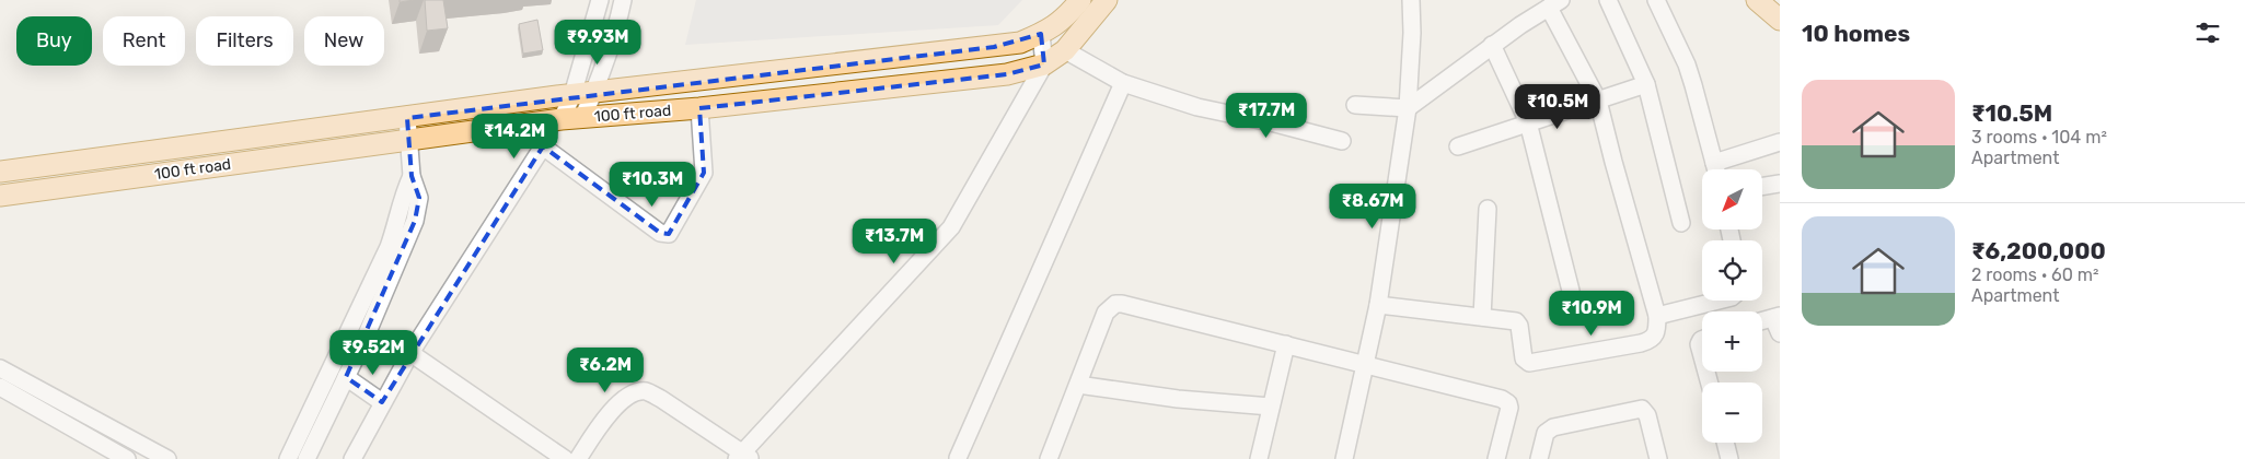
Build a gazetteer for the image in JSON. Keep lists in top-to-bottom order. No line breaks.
{"streets":{"main road":["100 ft road"]},"north":"bottom left","page":{"heading":"10 homes","chip":["Buy","Rent","Filters","New"],"price":["₹9.93M","₹10.5M","₹17.7M","₹14.2M","₹10.3M","₹8.67M","₹13.7M","₹10.9M","₹9.52M","₹6.2M"],"list":[{"name":"₹10.5M","note":"3 rooms · 104 m² · Apartment"},{"name":"₹6,200,000","note":"2 rooms · 60 m² · Apartment"}],"map_buttons":["+","−"]}}
